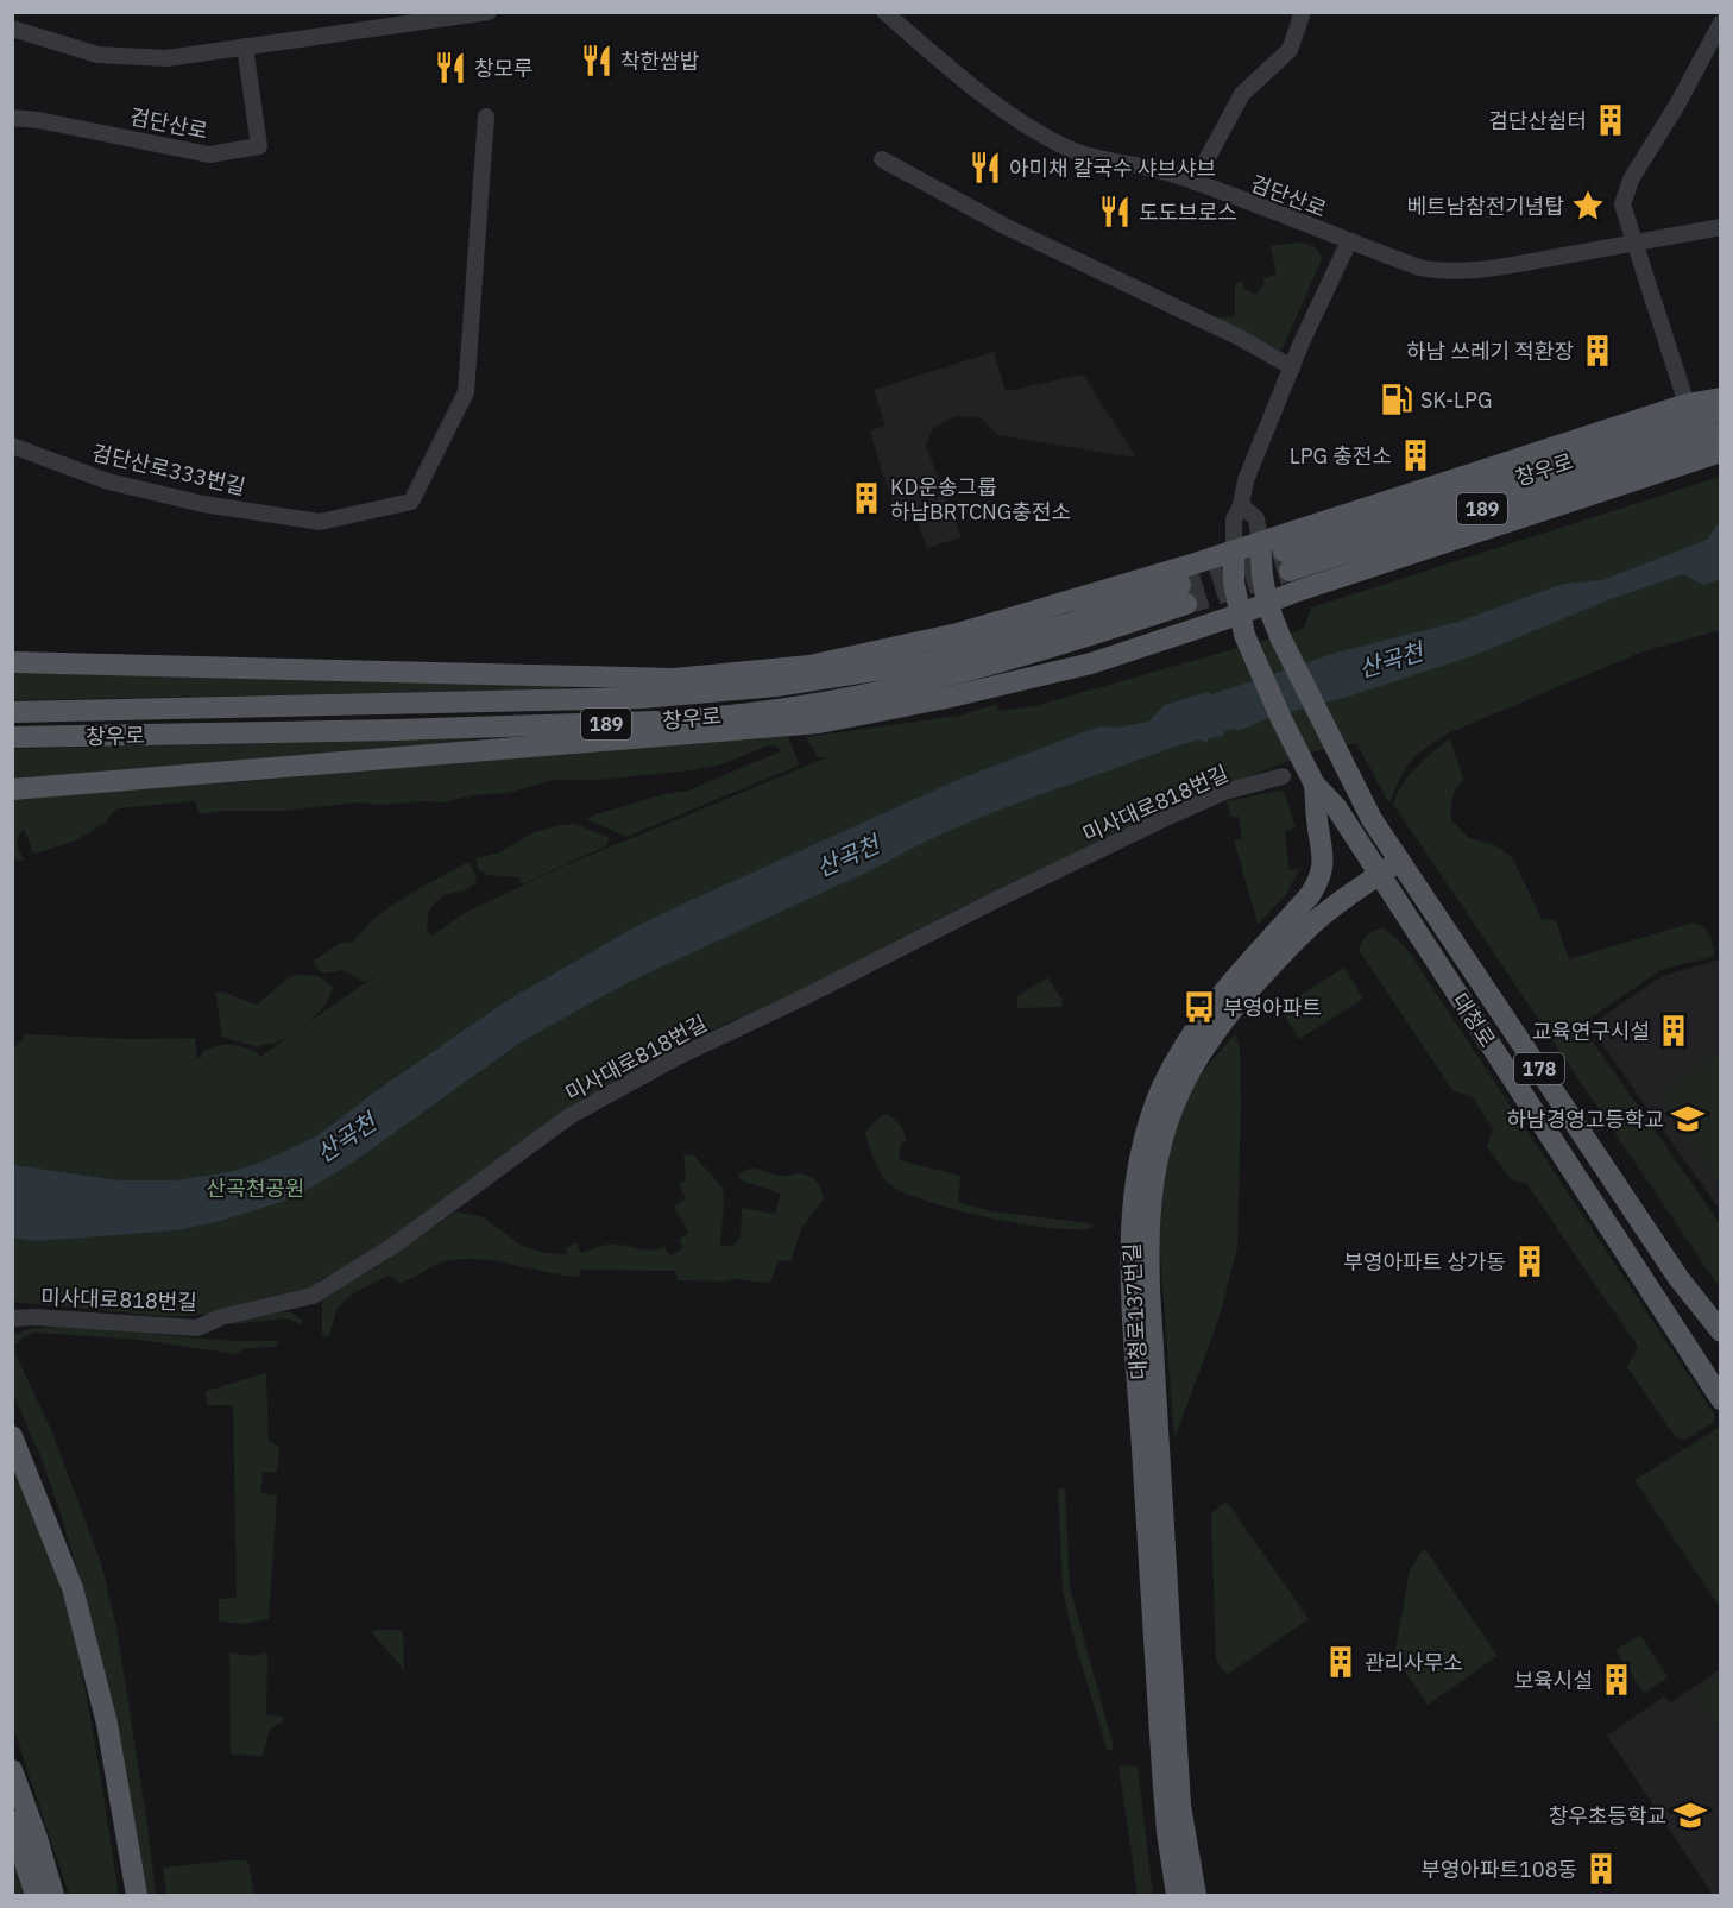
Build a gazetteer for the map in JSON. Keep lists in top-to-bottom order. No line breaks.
{"streets":{"main road":["창우로","189","대청로","178","대청로137번길"],"street":["검단산로","검단산로333번길","미사대로818번길"]},"crossings":[["대청로","178"],["대청로","대청로137번길"]],"water":["산곡천"],"parks":["산곡천공원"],"places":{"restaurant":["착한쌈밥","창모루","아미채 칼국수 샤브샤브","도도브로스"],"building":["검단산쉼터","하남 쓰레기 적환장","LPG 충전소","KD운송그룹 하남BRTCNG충전소","교육연구시설","부영아파트 상가동","관리사무소","보육시설","부영아파트108동"],"place":["베트남참전기념탑"],"fuel station":["SK-LPG"],"bus stop":["부영아파트"],"school or university":["하남경영고등학교","창우초등학교"]}}
